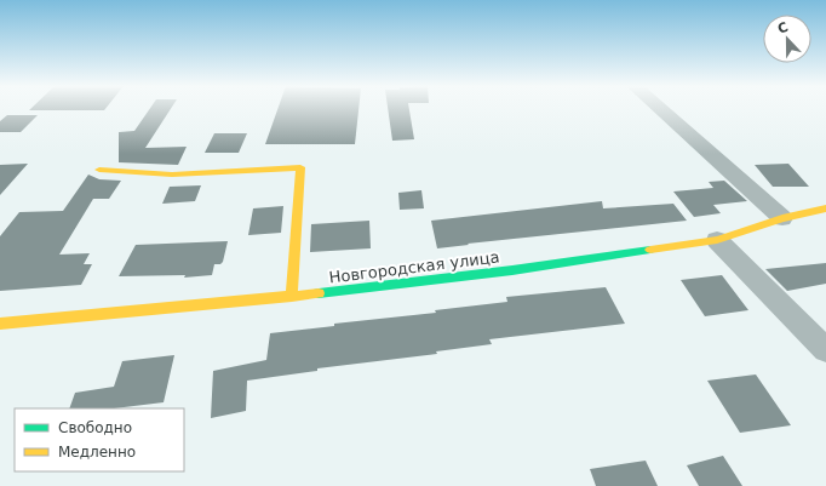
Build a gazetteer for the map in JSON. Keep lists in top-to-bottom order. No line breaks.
{"streets":{"street":["Новгородская улица"]},"legend":["Свободно","Медленно"],"north":"top"}
